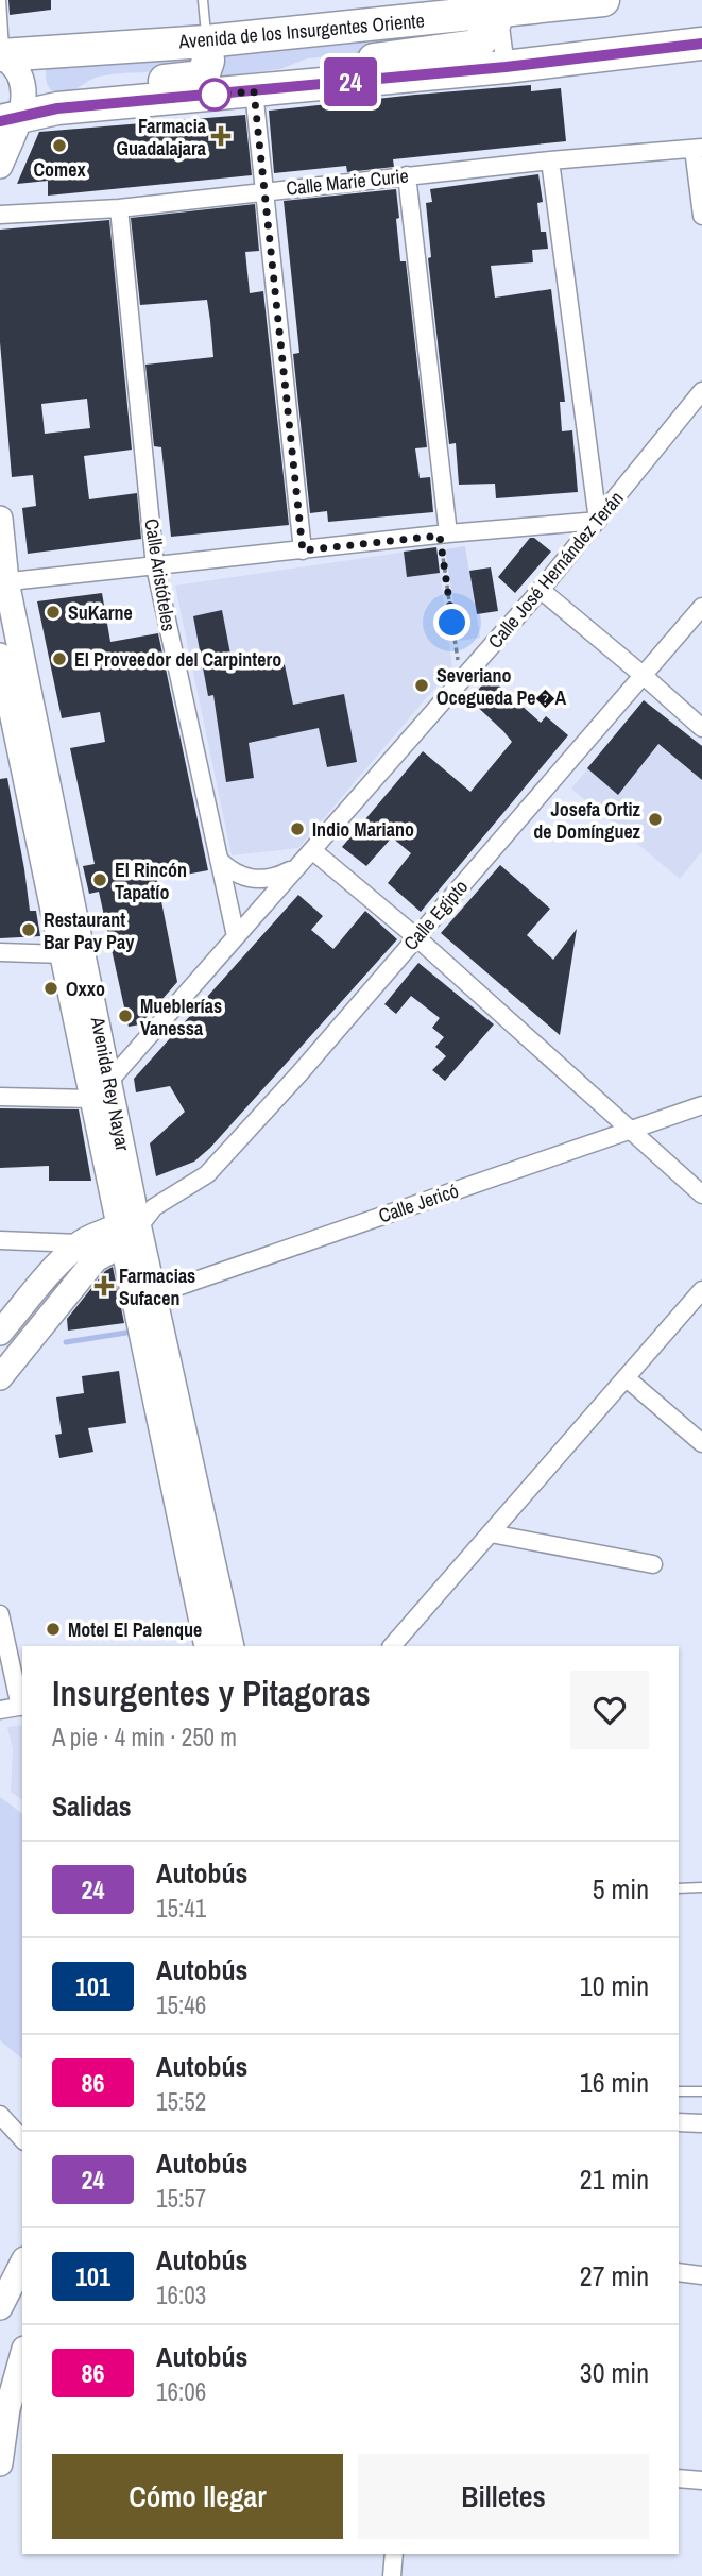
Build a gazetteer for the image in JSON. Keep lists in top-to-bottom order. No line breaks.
{"streets":{"highway":["Avenida de los Insurgentes Oriente"],"main road":["Avenida Rey Nayar"],"street":["Calle Marie Curie","Calle José Hernández Terán","Calle Aristóteles","Calle Egipto","Calle Jericó"]},"crossings":[["Calle Marie Curie","Calle Aristóteles"],["Calle José Hernández Terán","Calle Aristóteles"],["Calle José Hernández Terán","Avenida Rey Nayar"],["Calle Egipto","Avenida Rey Nayar"],["Avenida Rey Nayar","Calle Jericó"]],"places":{"health":["Farmacia Guadalajara","Farmacias Sufacen"],"other":["Comex","SuKarne","El Proveedor del Carpintero","Severiano Ocegueda Pe�A","Josefa Ortiz de Domínguez","Indio Mariano","El Rincón Tapatío","Restaurant Bar Pay Pay","Oxxo","Mueblerías Vanessa","Motel El Palenque"]},"lines":["bus line 24"],"page":{"on_map":"24","heading":[["Insurgentes y Pitagoras","A pie · 4 min · 250 m"],"Salidas"],"list":[{"mark":"24","name":"Autobús","note":"15:41","value":"5 min"},{"mark":"101","name":"Autobús","note":"15:46","value":"10 min"},{"mark":"86","name":"Autobús","note":"15:52","value":"16 min"},{"mark":"24","name":"Autobús","note":"15:57","value":"21 min"},{"mark":"101","name":"Autobús","note":"16:03","value":"27 min"},{"mark":"86","name":"Autobús","note":"16:06","value":"30 min"}],"buttons":["Cómo llegar","Billetes"]}}
